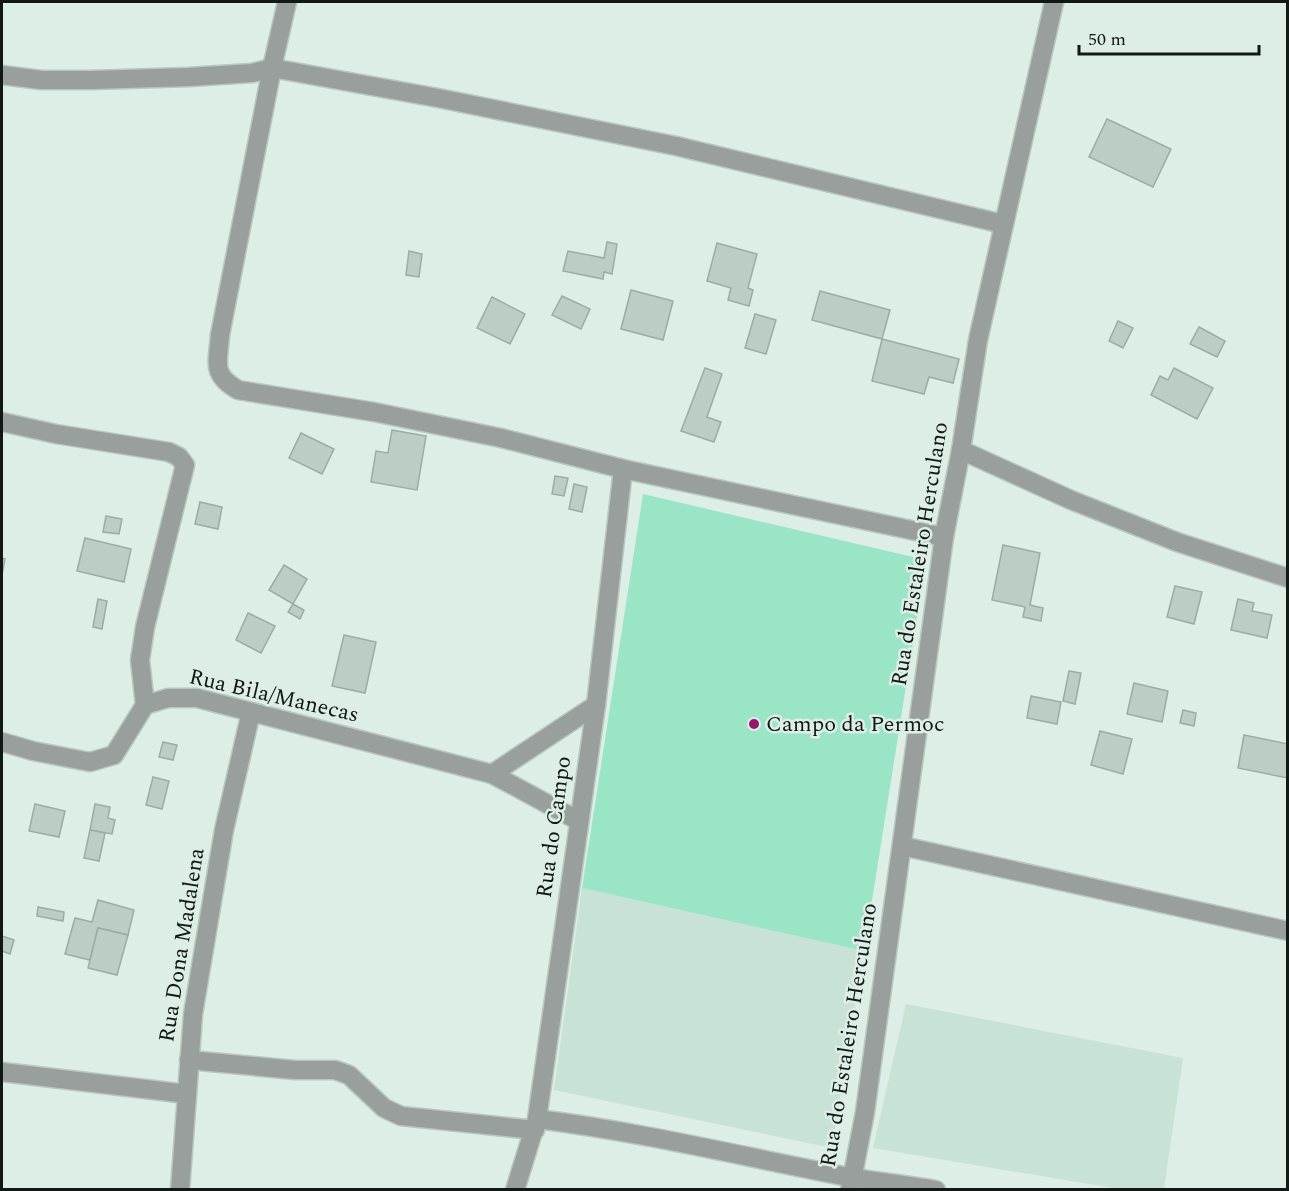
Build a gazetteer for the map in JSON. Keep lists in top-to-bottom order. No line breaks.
{"streets":{"street":["Rua do Estaleiro Herculano","Rua Bila/Manecas","Rua do Campo","Rua Dona Madalena"]},"crossings":[["Rua Bila/Manecas","Rua do Campo"],["Rua Bila/Manecas","Rua Dona Madalena"]],"places":["Campo da Permoc"],"scale_bar":"50 m"}
